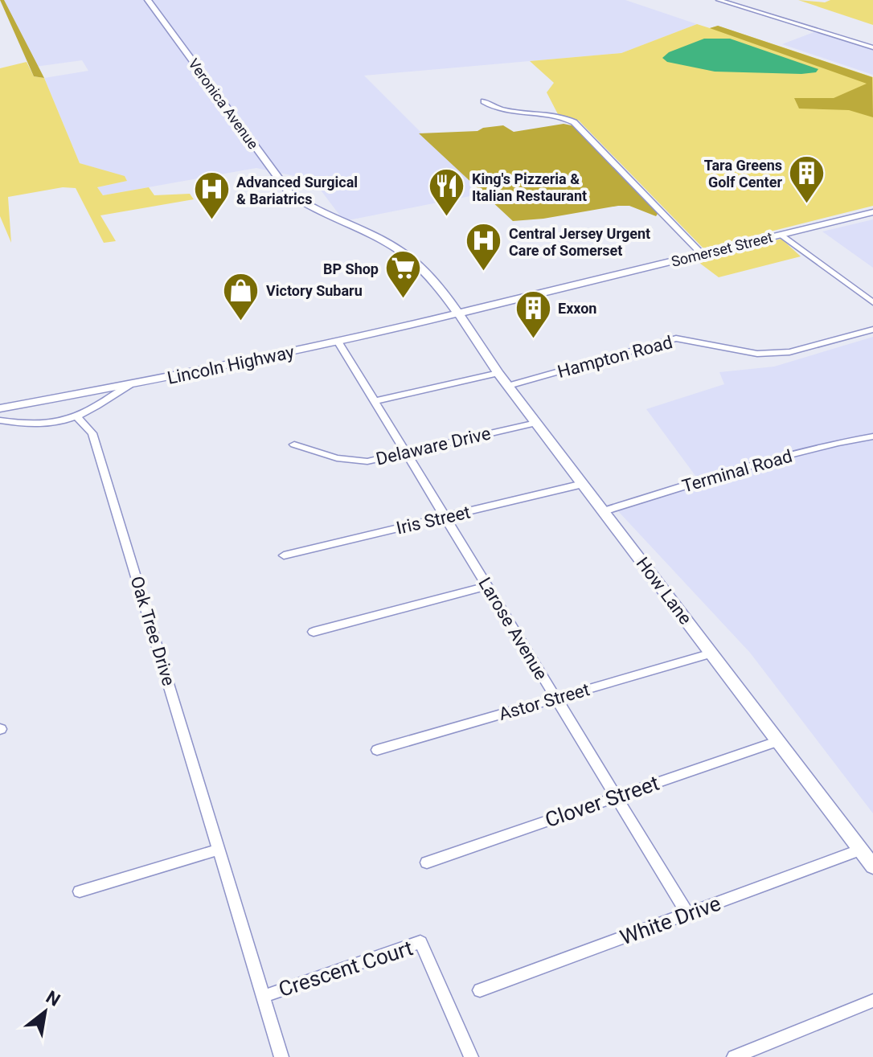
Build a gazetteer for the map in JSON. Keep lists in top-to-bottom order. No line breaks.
{"streets":{"main road":["Veronica Avenue","Somerset Street","Lincoln Highway","How Lane"],"street":["Hampton Road","Delaware Drive","Terminal Road","Iris Street","Larose Avenue","Oak Tree Drive","Astor Street","Clover Street","White Drive","Crescent Court"]},"crossings":[["Veronica Avenue","Somerset Street"],["Veronica Avenue","Lincoln Highway"],["Veronica Avenue","How Lane"],["Somerset Street","Lincoln Highway"],["Somerset Street","How Lane"],["Hampton Road","How Lane"],["Lincoln Highway","How Lane"],["Lincoln Highway","Larose Avenue"],["Delaware Drive","How Lane"],["Delaware Drive","Larose Avenue"],["Terminal Road","How Lane"],["Iris Street","How Lane"],["Iris Street","Larose Avenue"],["How Lane","Astor Street"],["How Lane","Clover Street"],["How Lane","White Drive"],["Larose Avenue","Astor Street"],["Larose Avenue","Clover Street"],["Larose Avenue","White Drive"],["Oak Tree Drive","Crescent Court"]],"places":{"building":["Tara Greens Golf Center","Exxon"],"restaurant":["King's Pizzeria & Italian Restaurant"],"hospital":["Advanced Surgical & Bariatrics","Central Jersey Urgent Care of Somerset"],"supermarket":["BP Shop"],"shop":["Victory Subaru"]},"north":"top right"}
